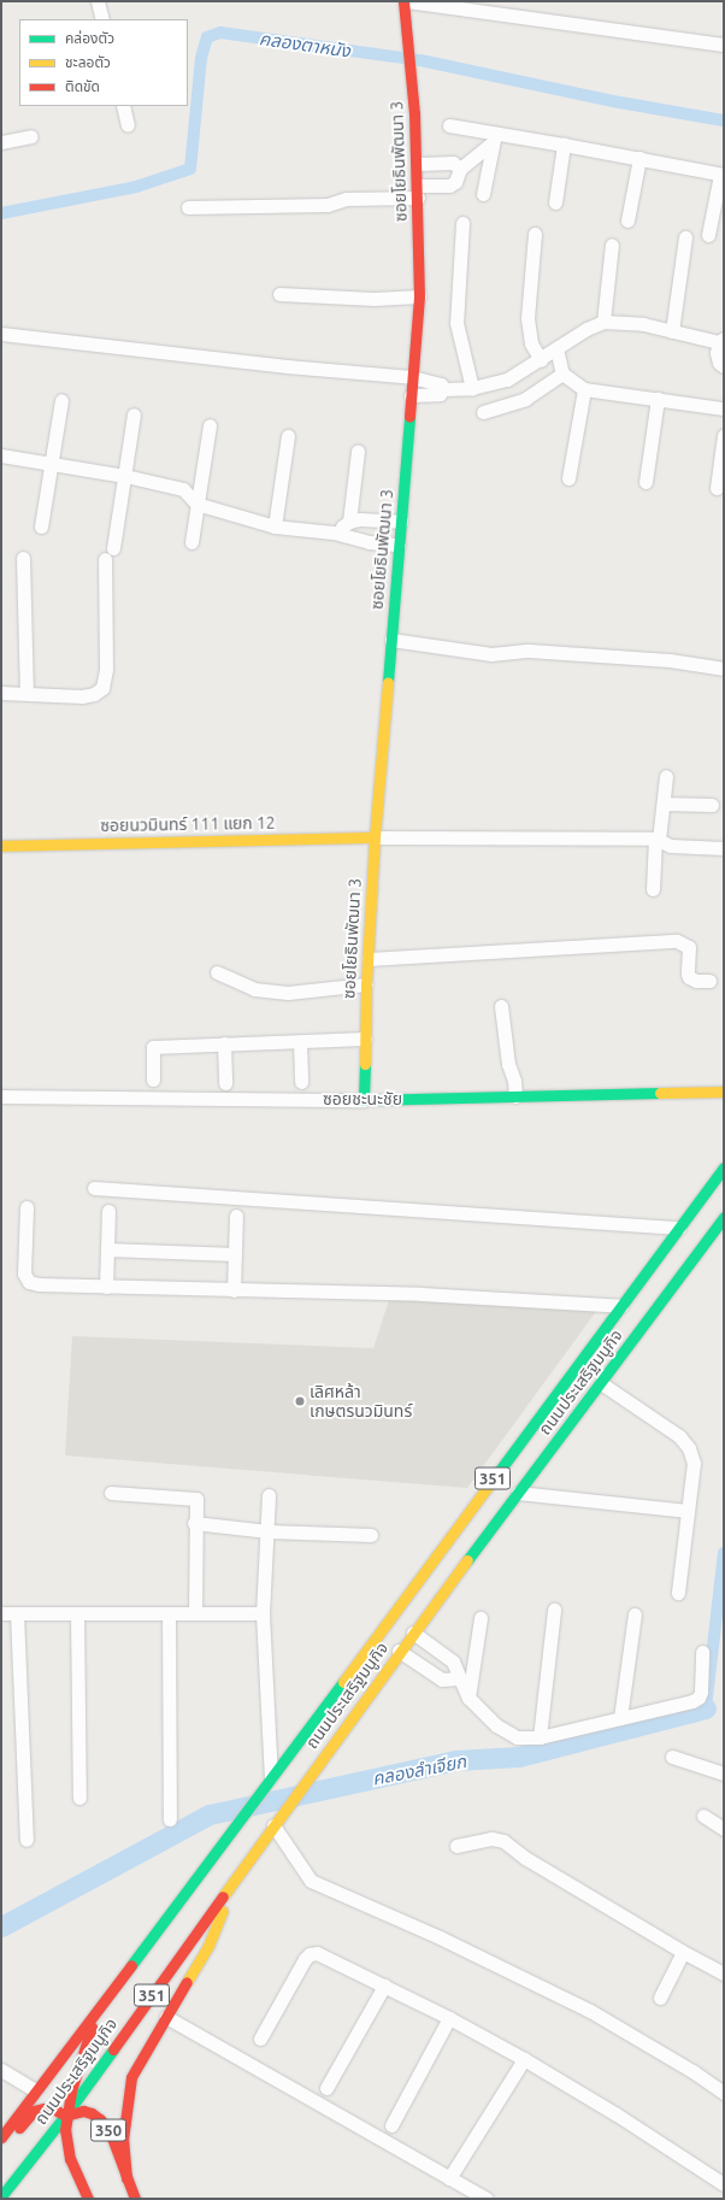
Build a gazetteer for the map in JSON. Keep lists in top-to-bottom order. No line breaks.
{"streets":{"main road":["ซอยโยธินพัฒนา 3","ซอยนวมินทร์ 111 แยก 12","ซอยชะนะชัย","ถนนประเสริฐมนูกิจ","351","350"]},"crossings":[["ซอยโยธินพัฒนา 3","ซอยนวมินทร์ 111 แยก 12"],["ซอยโยธินพัฒนา 3","ซอยชะนะชัย"],["ถนนประเสริฐมนูกิจ","350"]],"water":["คลองตาหนัง","คลองลำเจียก"],"places":["เลิศหล้า เกษตรนวมินทร์"],"legend":["คล่องตัว","ชะลอตัว","ติดขัด"]}
